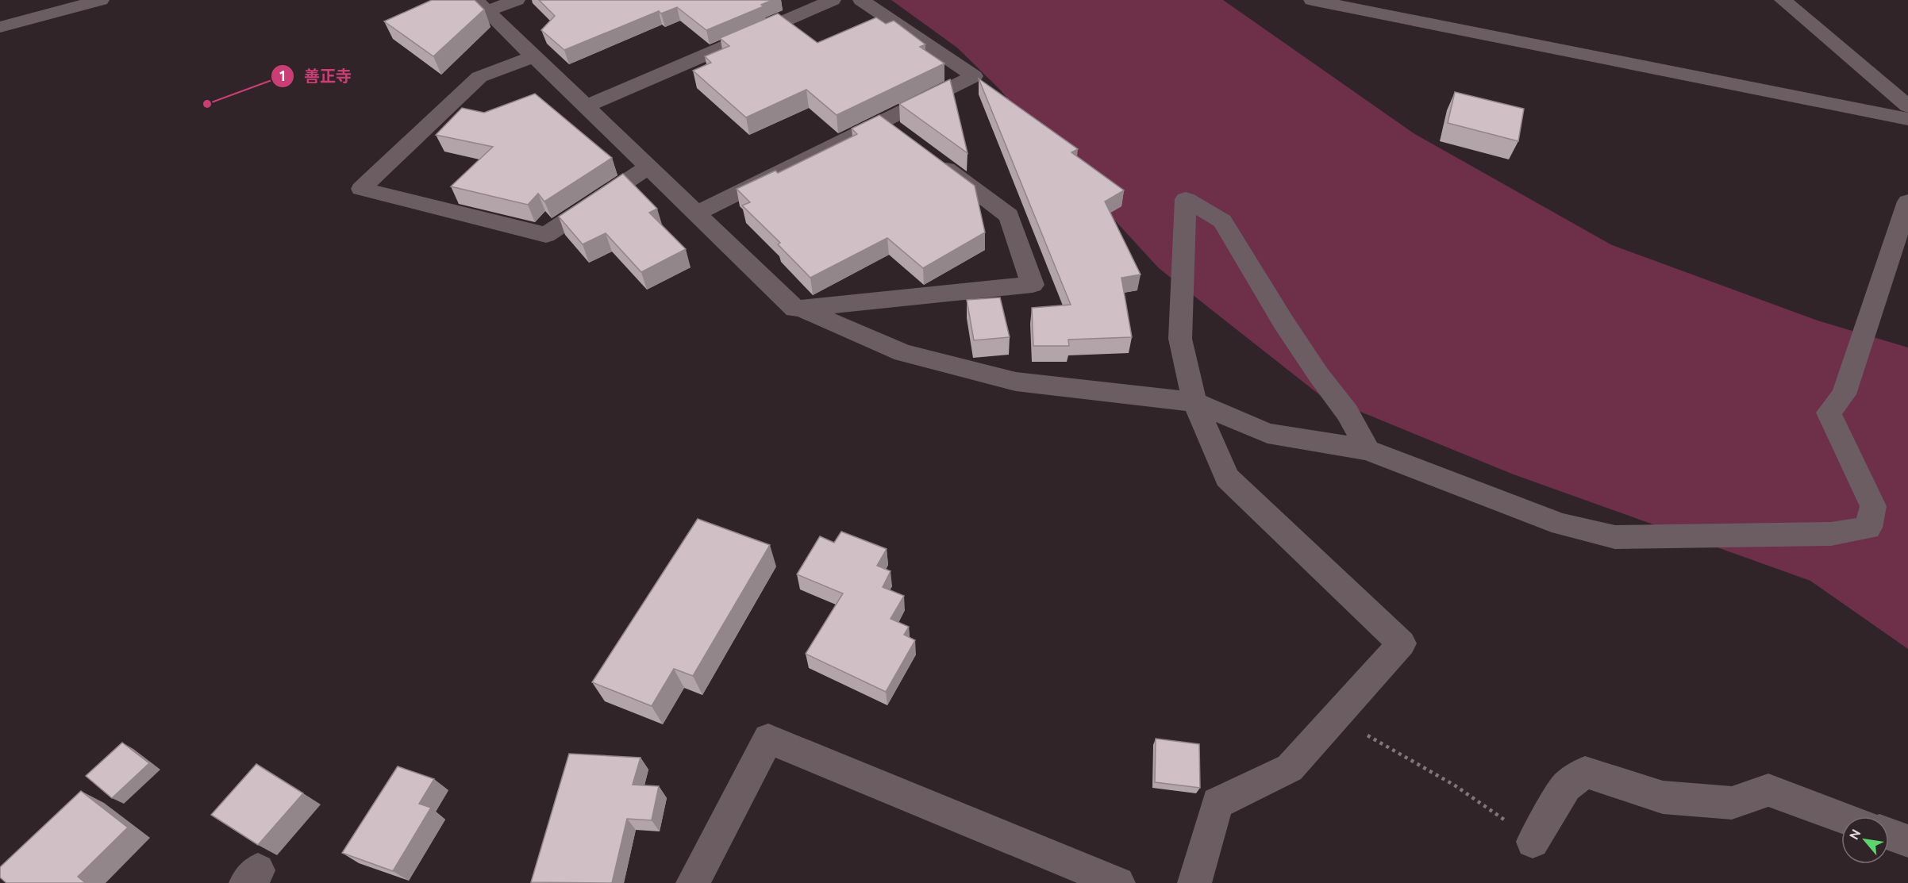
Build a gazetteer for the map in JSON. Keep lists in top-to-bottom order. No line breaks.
{"places":["善正寺"],"north":"top left"}
